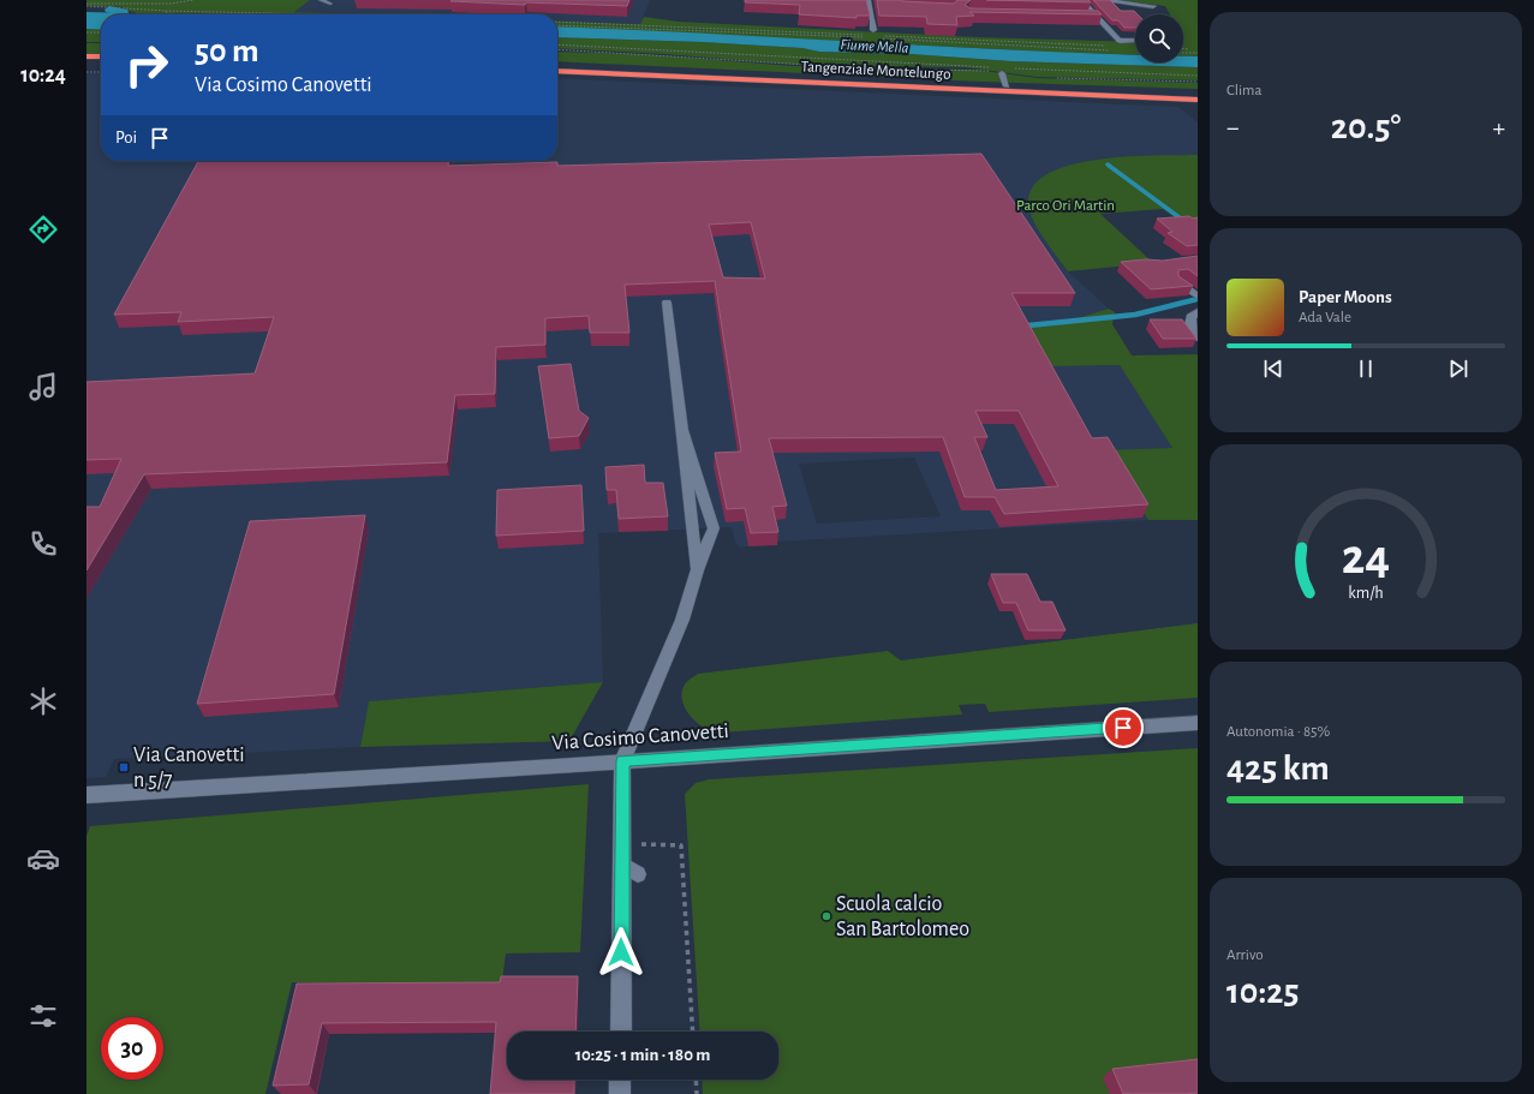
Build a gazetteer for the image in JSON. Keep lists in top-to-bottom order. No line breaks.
{"streets":{"highway":["Tangenziale Montelungo"],"street":["Via Cosimo Canovetti"]},"water":["Fiume Mella"],"parks":["Parco Ori Martin"],"places":{"transit":["Via Canovetti n 5/7"],"other":["Scuola calcio San Bartolomeo"]},"page":{"tabs":"10:24","tile":["Clima",["Autonomia · 85%","425 km"],["Arrivo","10:25"]],"turn":["50 m","Via Cosimo Canovetti"],"heat":["−","20.5°","+"],"then":"Poi","song":["Paper Moons","Ada Vale"],"limit":"30","trip":"10:25 · 1 min · 180 m","gauge":["24","km/h"]}}
